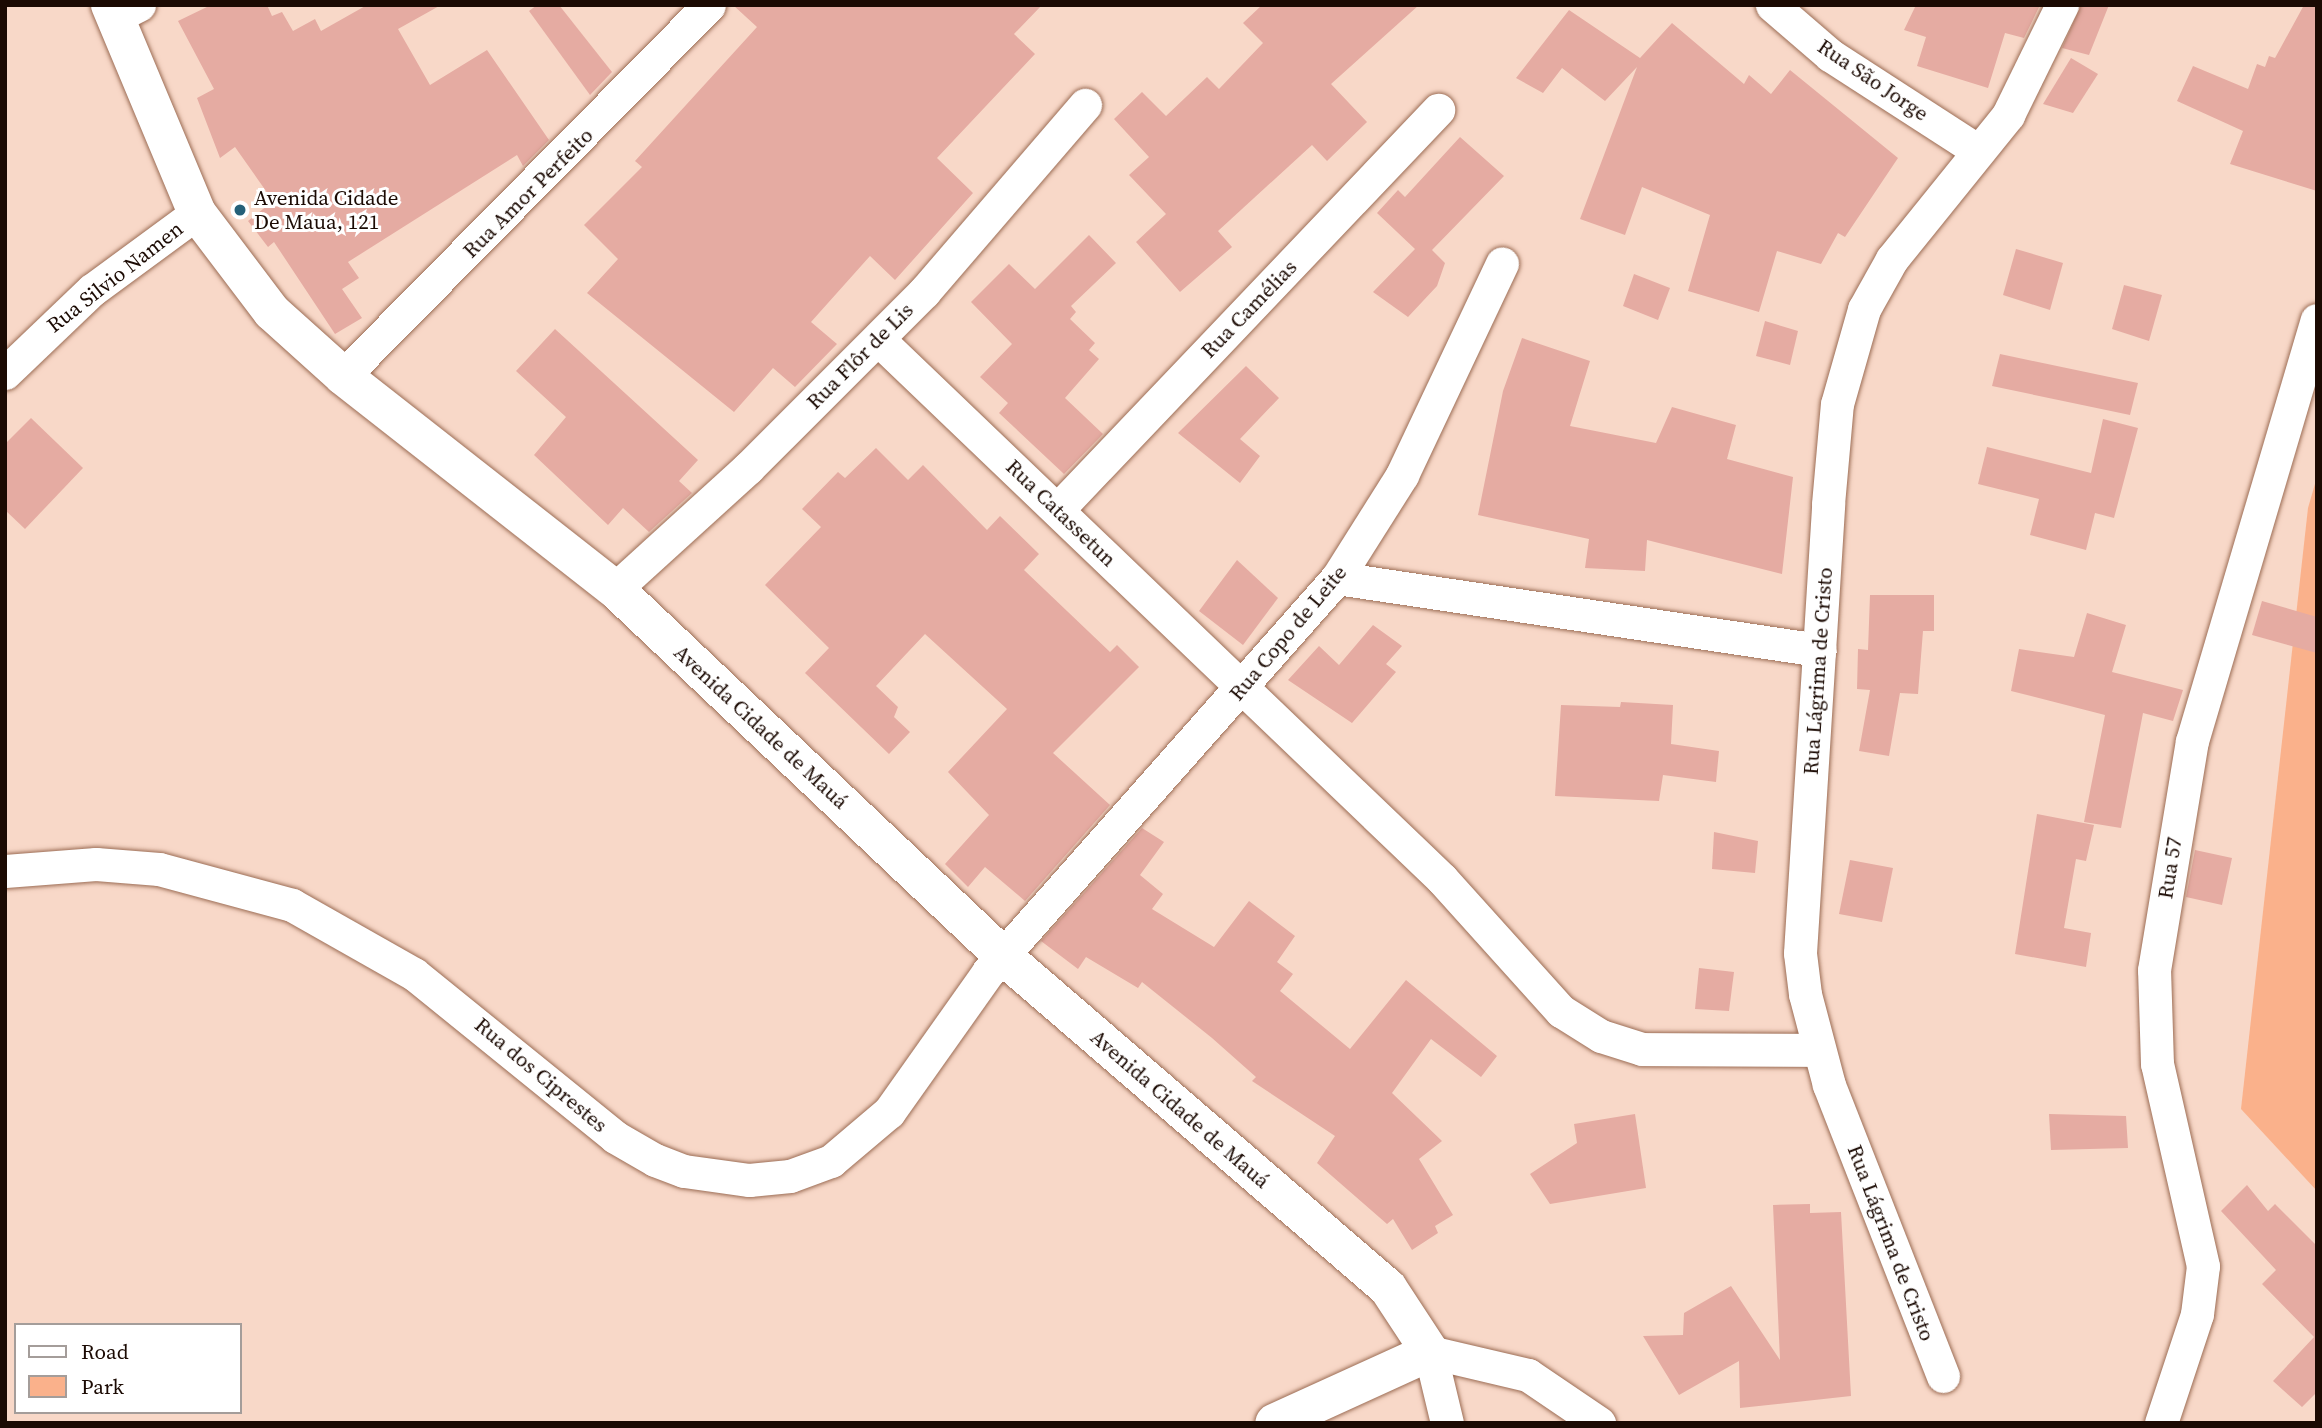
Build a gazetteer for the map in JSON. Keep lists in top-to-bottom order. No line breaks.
{"streets":{"street":["Rua São Jorge","Rua Amor Perfeito","Rua Silvio Namen","Rua Camélias","Rua Flôr de Lis","Rua Catassetun","Rua Copo de Leite","Rua Lágrima de Cristo","Avenida Cidade de Mauá","Rua 57","Rua dos Ciprestes"]},"crossings":[["Rua São Jorge","Rua Lágrima de Cristo"],["Rua Amor Perfeito","Avenida Cidade de Mauá"],["Rua Silvio Namen","Avenida Cidade de Mauá"],["Rua Camélias","Rua Catassetun"],["Rua Flôr de Lis","Rua Catassetun"],["Rua Flôr de Lis","Avenida Cidade de Mauá"],["Rua Catassetun","Rua Copo de Leite"],["Rua Catassetun","Rua Lágrima de Cristo"],["Rua Copo de Leite","Avenida Cidade de Mauá"],["Rua Copo de Leite","Rua dos Ciprestes"],["Avenida Cidade de Mauá","Rua dos Ciprestes"]],"places":["Avenida Cidade De Maua, 121"],"legend":["Road","Park"]}
